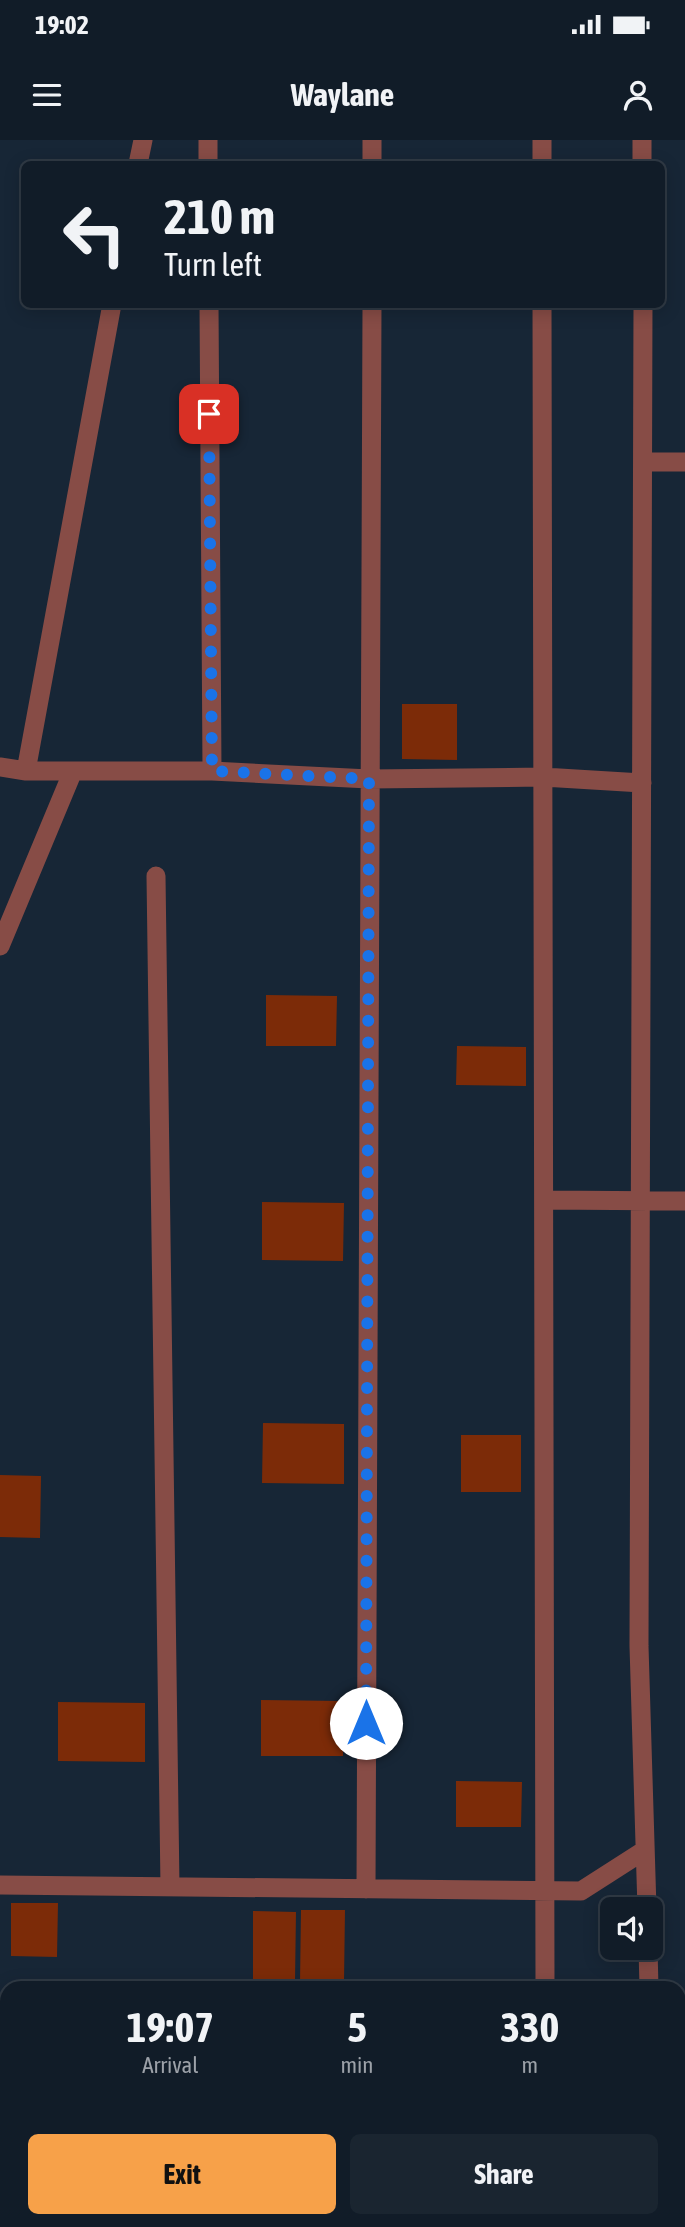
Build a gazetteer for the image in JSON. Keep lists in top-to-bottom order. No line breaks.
{"page":{"status":"19:02","header":"Waylane","turn":["210 m","Turn left"],"eta":["19:07","Arrival","5","min","330","m"],"buttons":["Exit","Share"]}}
